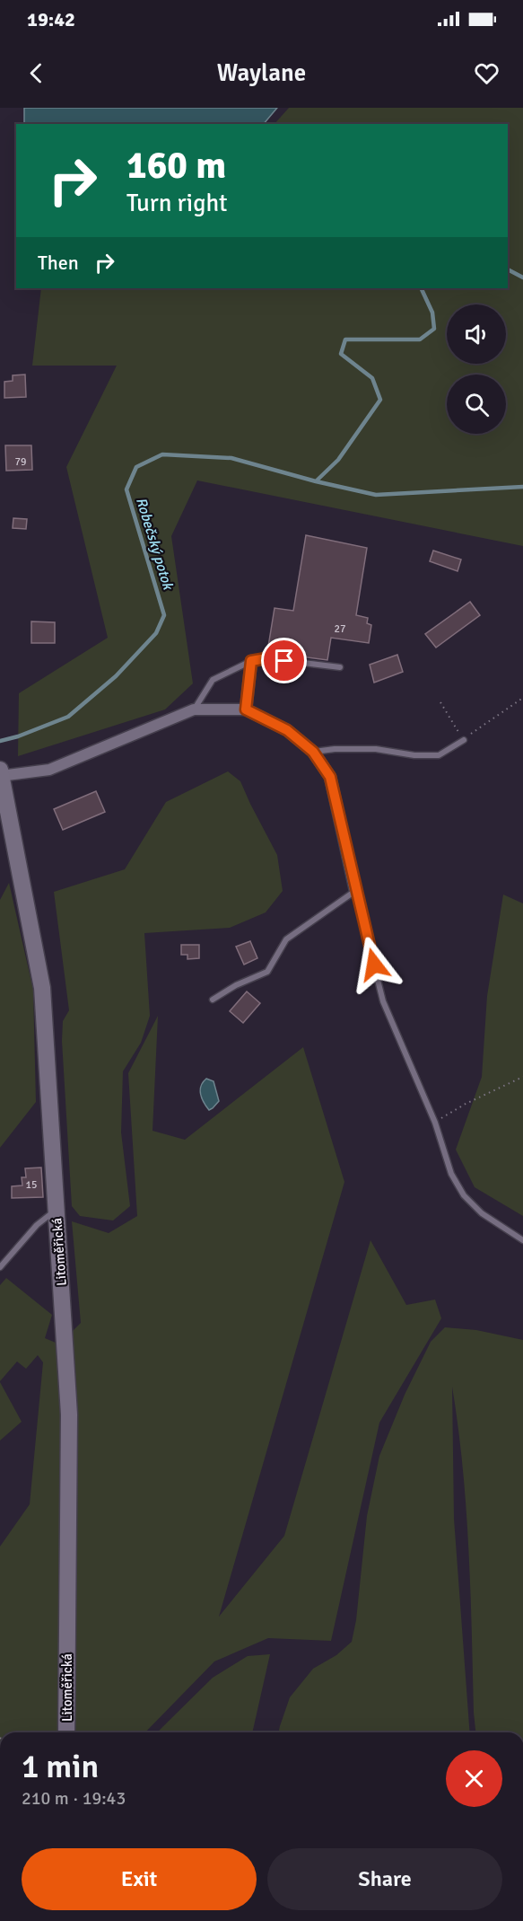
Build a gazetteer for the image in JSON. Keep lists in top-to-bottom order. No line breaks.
{"streets":{"street":["Litoměřická"]},"water":["Robečský potok"],"house_numbers":["79","27","15"],"page":{"status":"19:42","header":"Waylane","turn":["160 m","Turn right"],"then":"Then","heading":["1 min","210 m · 19:43"],"buttons":["Exit","Share"]}}
